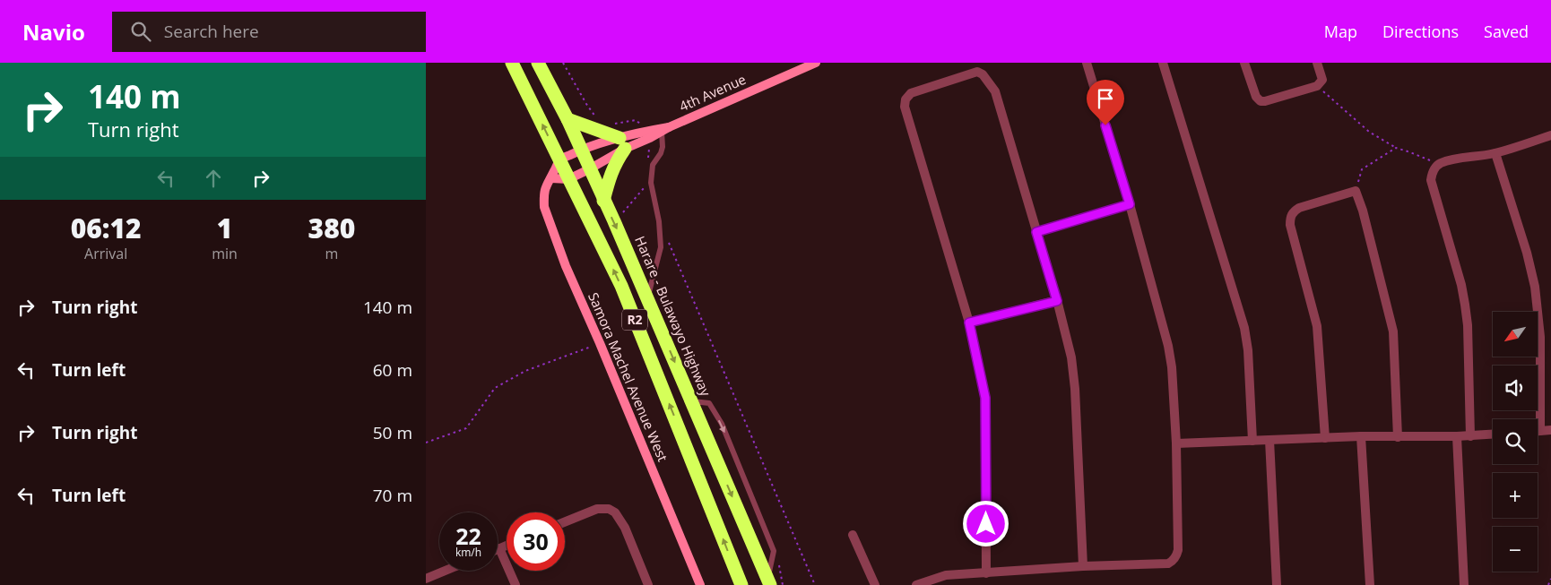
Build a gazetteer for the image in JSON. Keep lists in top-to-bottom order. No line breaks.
{"streets":{"highway":["Harare - Bulawayo Highway","R2"],"street":["4th Avenue","Samora Machel Avenue West"]},"crossings":[["R2","Samora Machel Avenue West"]],"north":"bottom left","page":{"header":"Navio","search":"Search here","nav":["Map","Directions","Saved"],"turn":["140 m","Turn right"],"eta":["06:12","Arrival","1","min","380","m"],"list":[{"name":"Turn right","value":"140 m"},{"name":"Turn left","value":"60 m"},{"name":"Turn right","value":"50 m"},{"name":"Turn left","value":"70 m"}],"map_buttons":["+","−"],"speed":"22 km/h","limit":"30"}}
